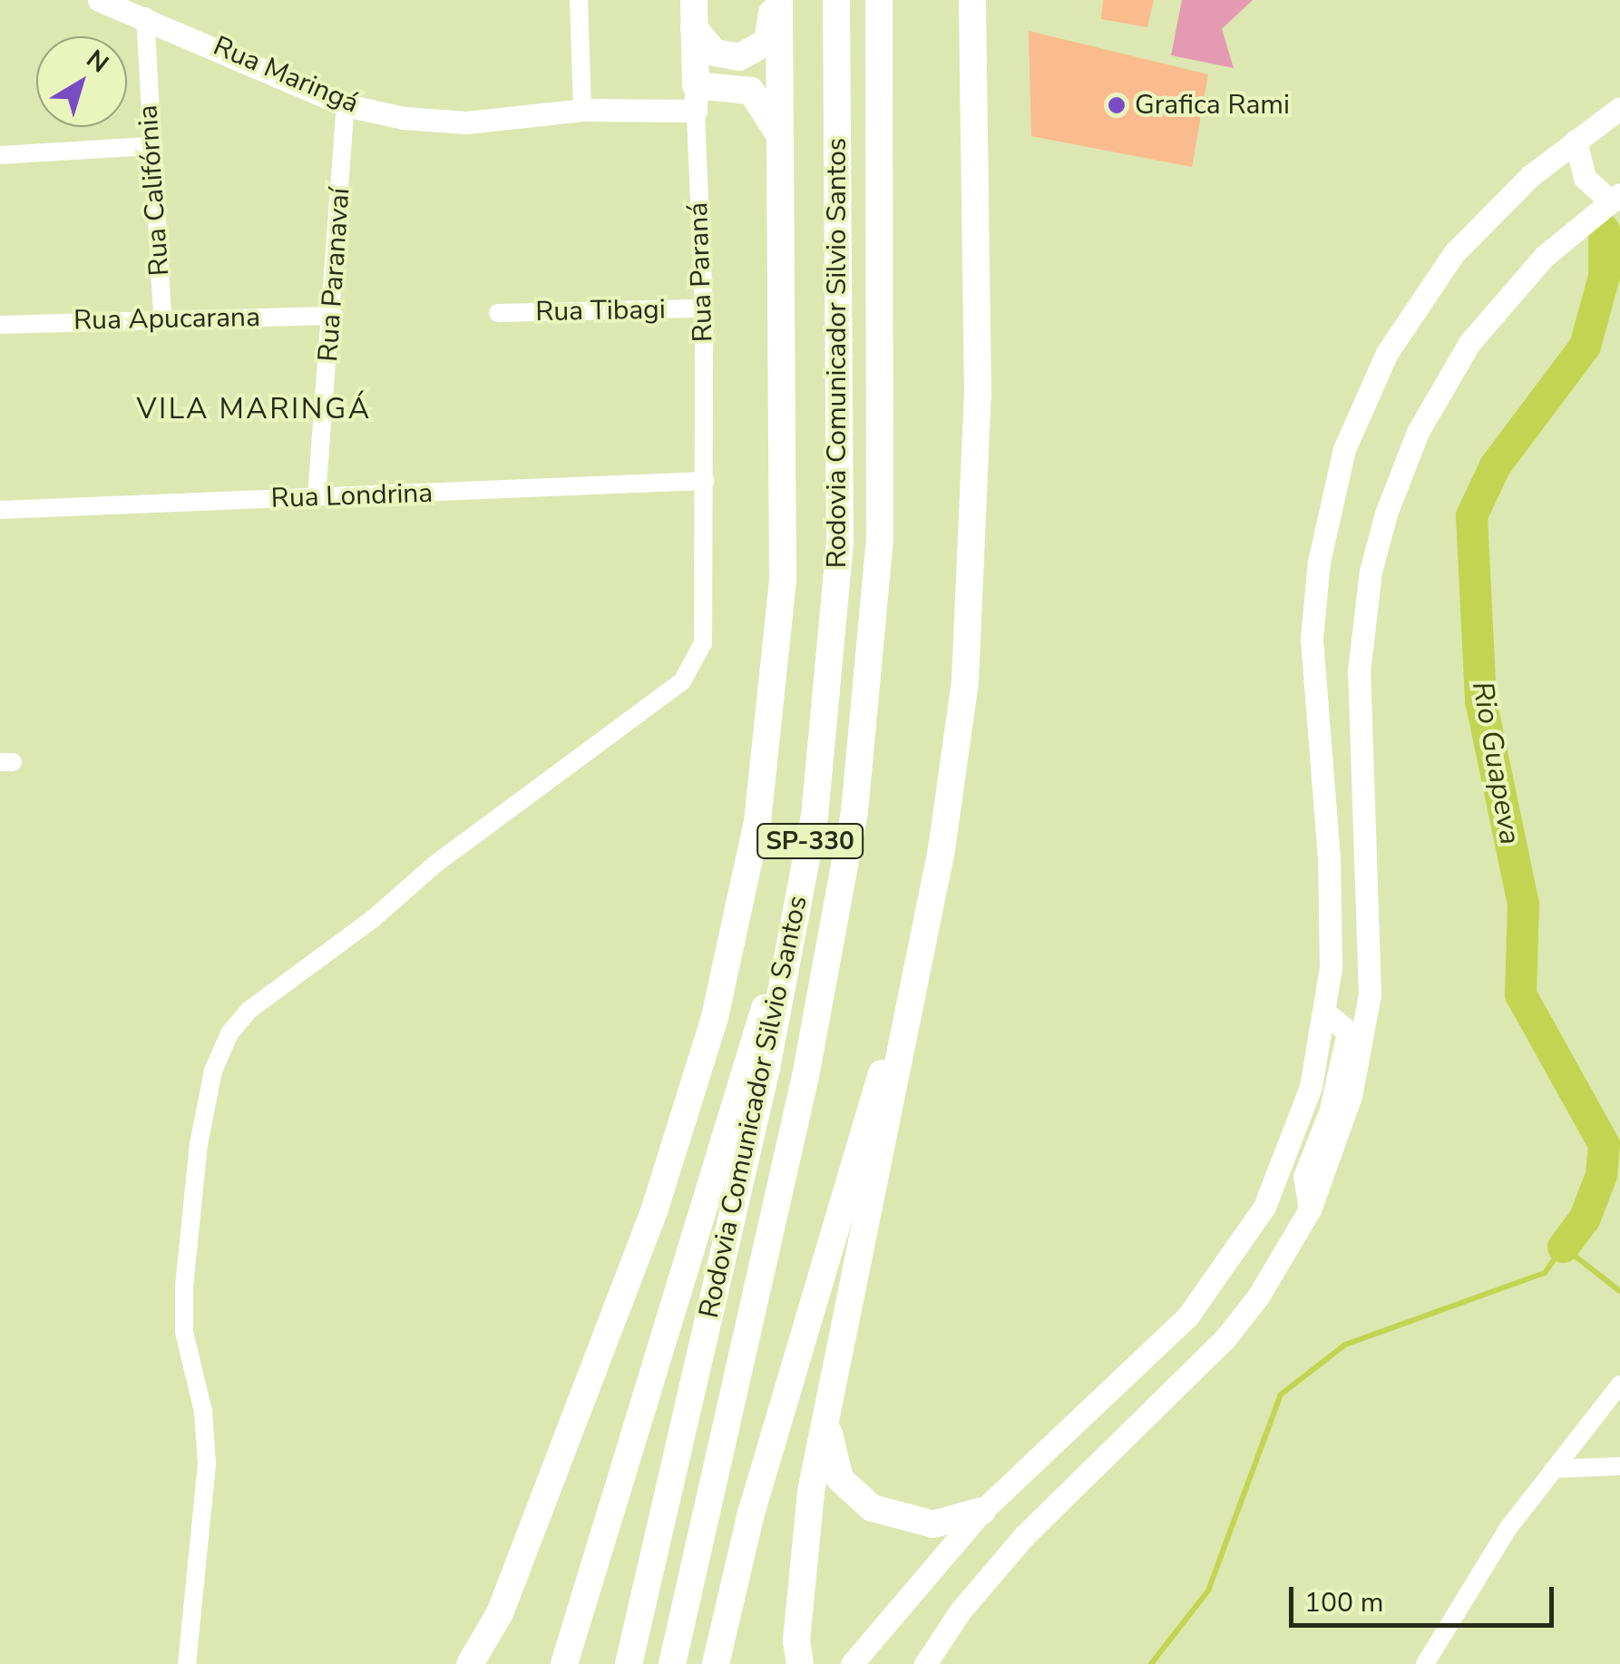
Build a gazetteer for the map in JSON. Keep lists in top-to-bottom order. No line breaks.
{"streets":{"highway":["Rua Paraná","Rodovia Comunicador Silvio Santos","SP-330"],"main road":["Rua Maringá"],"street":["Rua Califórnia","Rua Paranavaí","Rua Tibagi","Rua Apucarana","Rua Londrina"]},"crossings":[["Rua Maringá","Rua Califórnia"],["Rua Maringá","Rua Paraná"],["Rua Maringá","Rua Paranavaí"],["Rua Califórnia","Rua Apucarana"],["Rua Paraná","Rua Tibagi"],["Rua Paraná","Rua Londrina"],["Rua Paranavaí","Rua Apucarana"],["Rua Paranavaí","Rua Londrina"]],"districts":["VILA MARINGÁ"],"water":["Rio Guapeva"],"places":["Grafica Rami"],"scale_bar":"100 m","north":"top right"}
